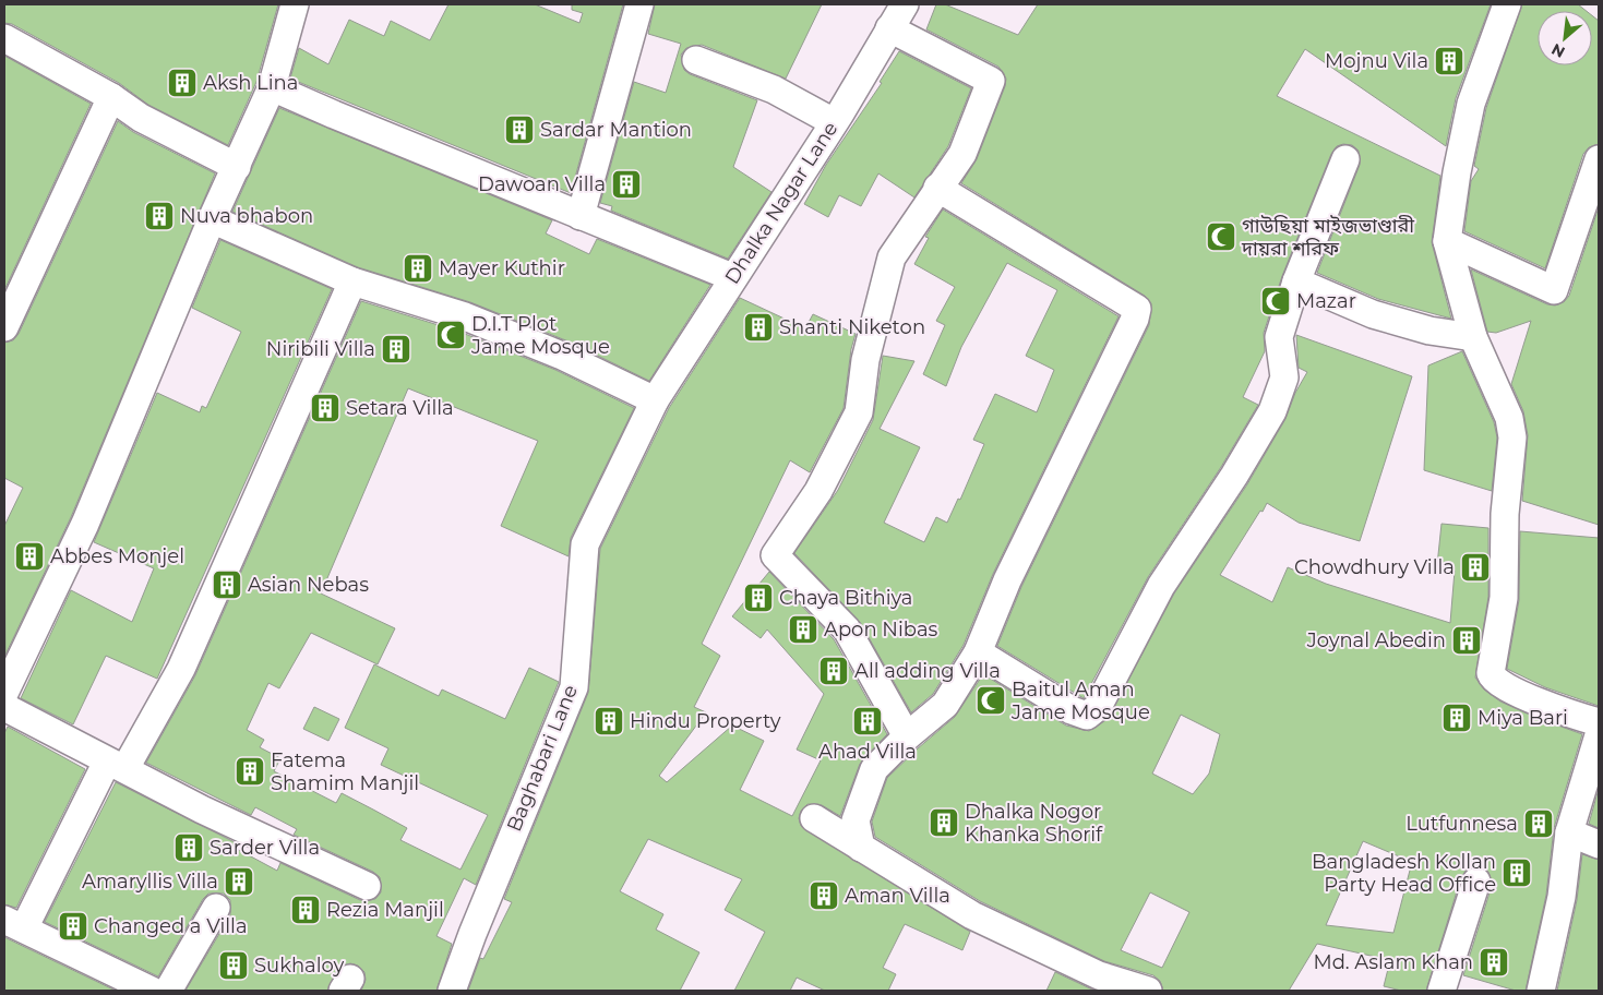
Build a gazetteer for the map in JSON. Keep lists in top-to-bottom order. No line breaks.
{"streets":{"street":["Dhalka Nagar Lane","Baghabari Lane"]},"crossings":[["Dhalka Nagar Lane","Baghabari Lane"]],"places":{"building":["Mojnu Vila","Aksh Lina","Sardar Mantion","Dawoan Villa","Nuva bhabon","Mayer Kuthir","Shanti Niketon","Niribili Villa","Setara Villa","Abbes Monjel","Chowdhury Villa","Asian Nebas","Chaya Bithiya","Apon Nibas","Joynal Abedin","All adding Villa","Miya Bari","Hindu Property","Ahad Villa","Fatema Shamim Manjil","Dhalka Nogor Khanka Shorif","Lutfunnesa","Sarder Villa","Bangladesh Kollan Party Head Office","Amaryllis Villa","Aman Villa","Rezia Manjil","Changed a Villa","Md. Aslam Khan","Sukhaloy"],"mosque":["গাউছিয়া মাইজভাণ্ডারী দায়রা শরিফ","Mazar","D.I.T Plot Jame Mosque","Baitul Aman Jame Mosque"]},"north":"bottom left"}
